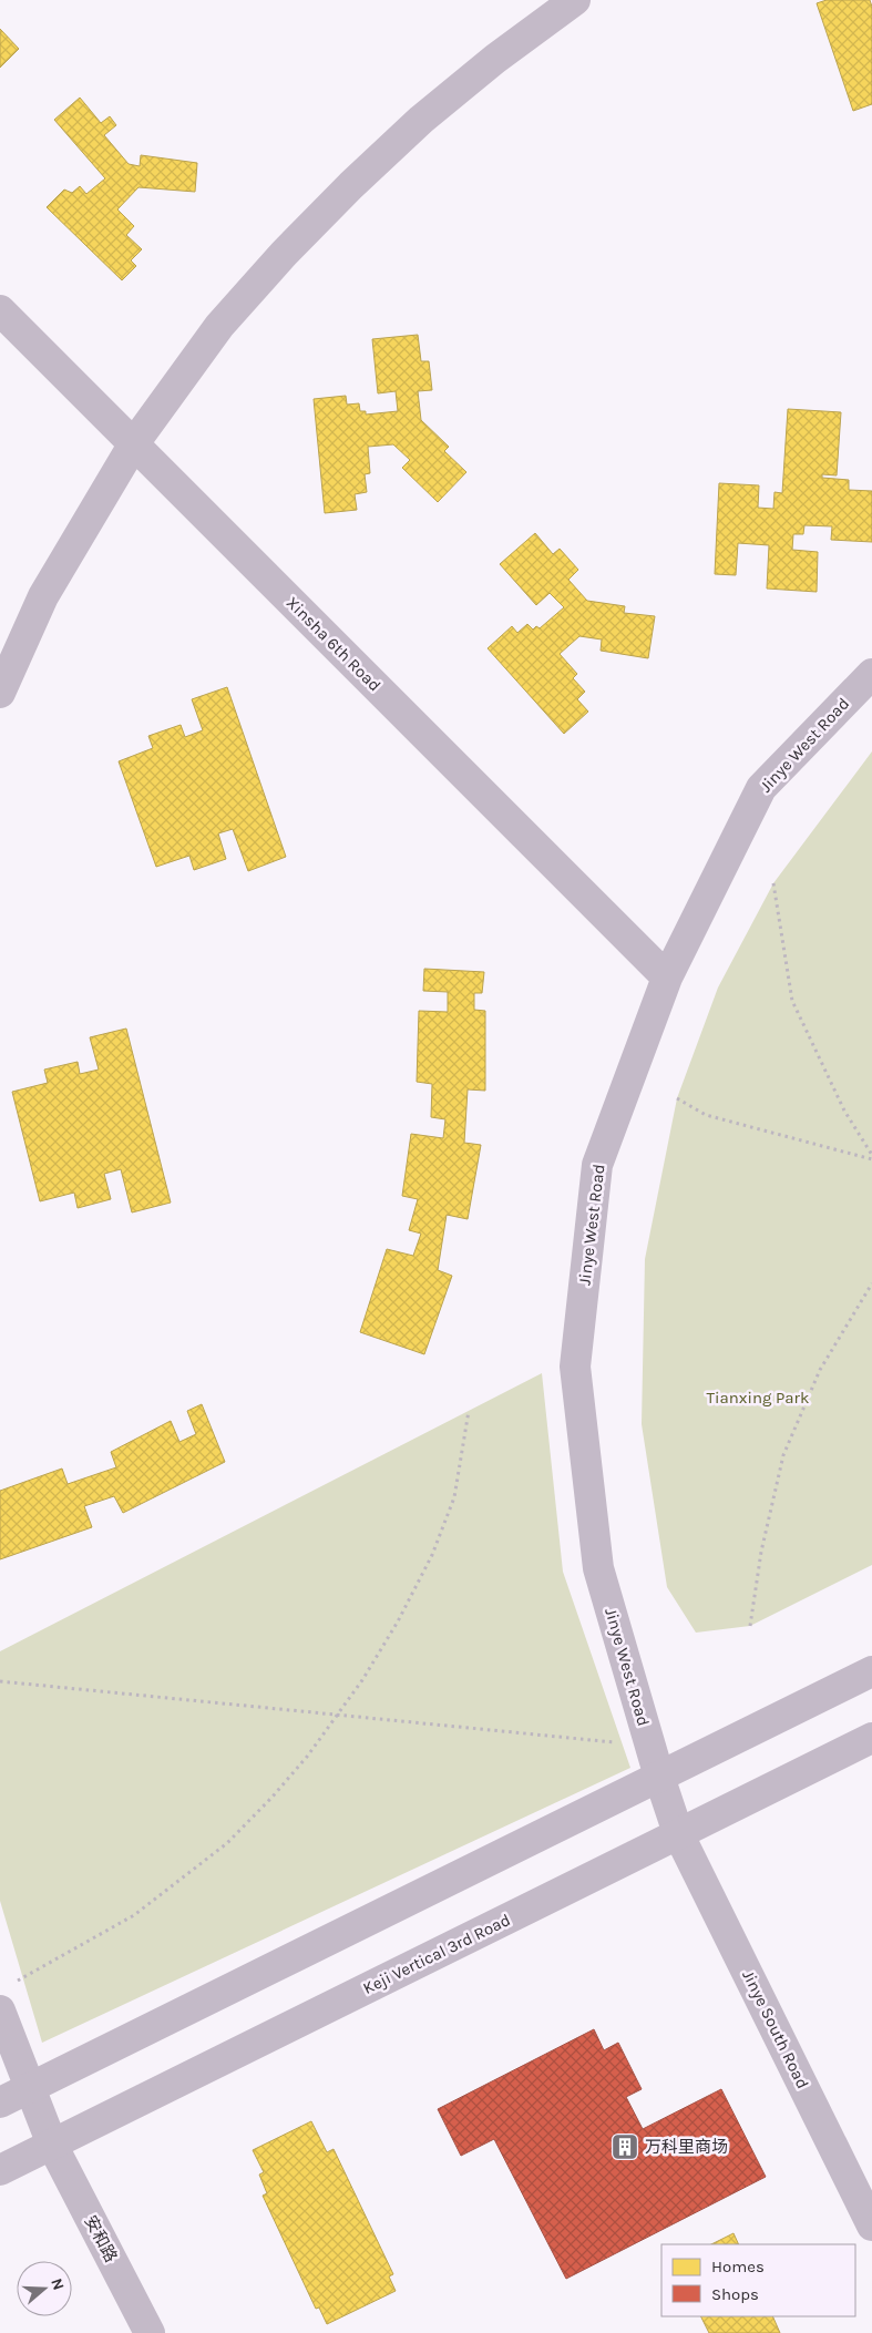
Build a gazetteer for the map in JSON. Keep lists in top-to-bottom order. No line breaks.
{"streets":{"street":["Xinsha 6th Road","Jinye West Road","Keji Vertical 3rd Road","Jinye South Road","安和路"]},"crossings":[["Xinsha 6th Road","Jinye West Road"],["Jinye West Road","Keji Vertical 3rd Road"],["Jinye West Road","Jinye South Road"],["Keji Vertical 3rd Road","Jinye South Road"],["Keji Vertical 3rd Road","安和路"]],"parks":["Tianxing Park"],"places":{"building":["万科里商场"]},"legend":["Homes","Shops"],"north":"right"}
